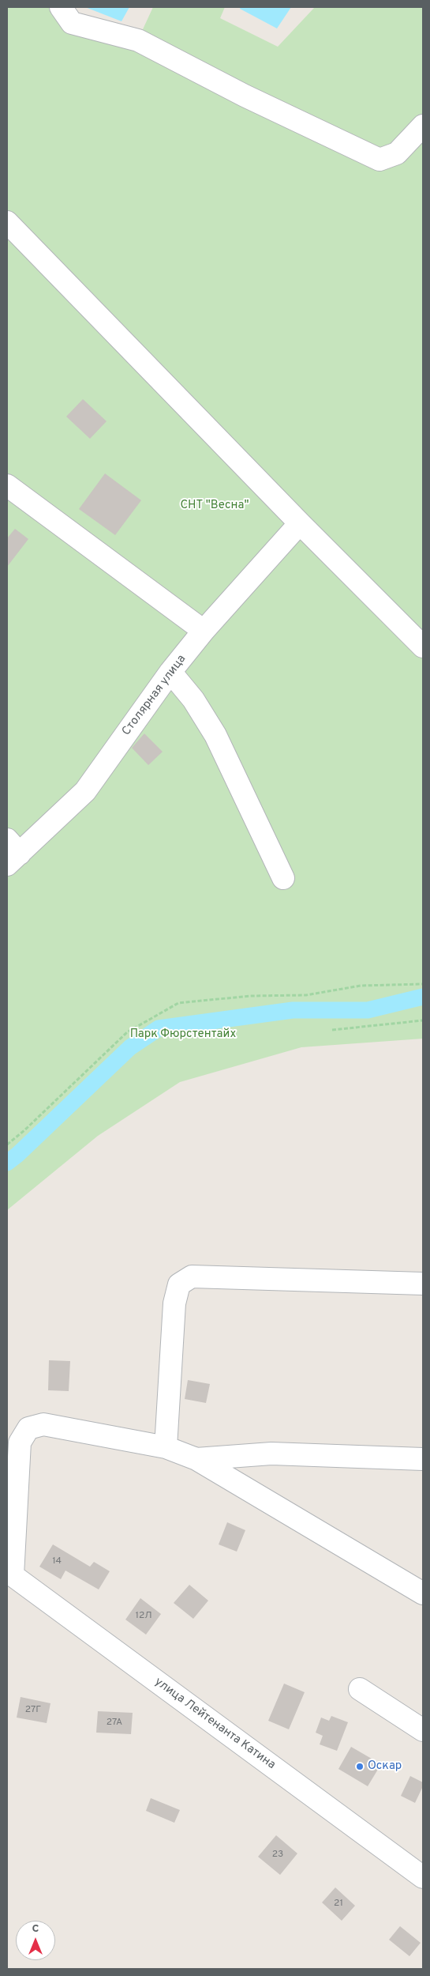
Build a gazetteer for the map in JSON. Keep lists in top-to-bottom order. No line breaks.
{"streets":{"street":["Столярная улица","улица Лейтенанта Катина"]},"parks":["СНТ \"Весна\"","Парк Фюрстентайх"],"places":["Оскар"],"house_numbers":["14","12Л","27Г","27А","23","21"],"north":"top"}
